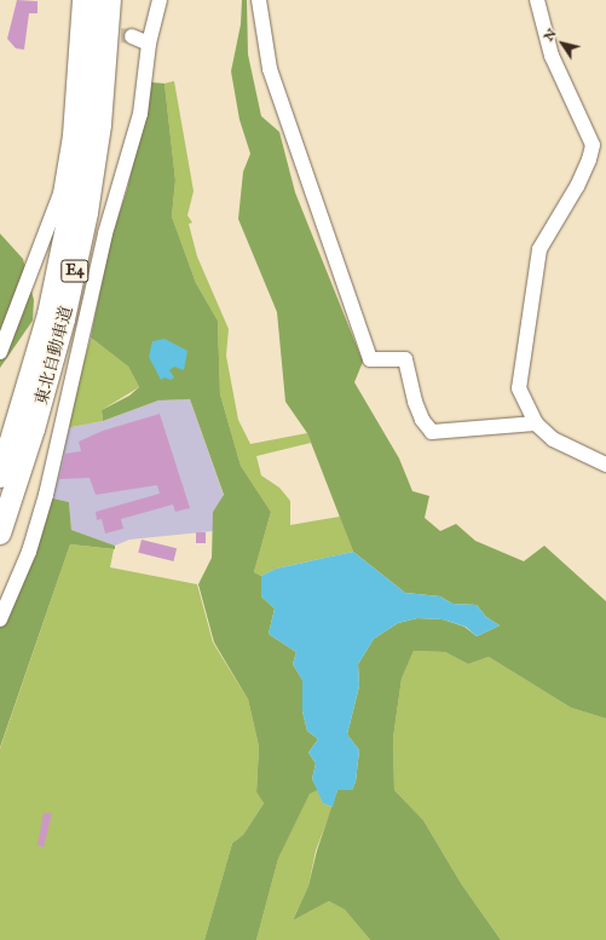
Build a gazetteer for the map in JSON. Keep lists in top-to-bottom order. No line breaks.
{"streets":{"highway":["E4","東北自動車道"]},"north":"top left"}
